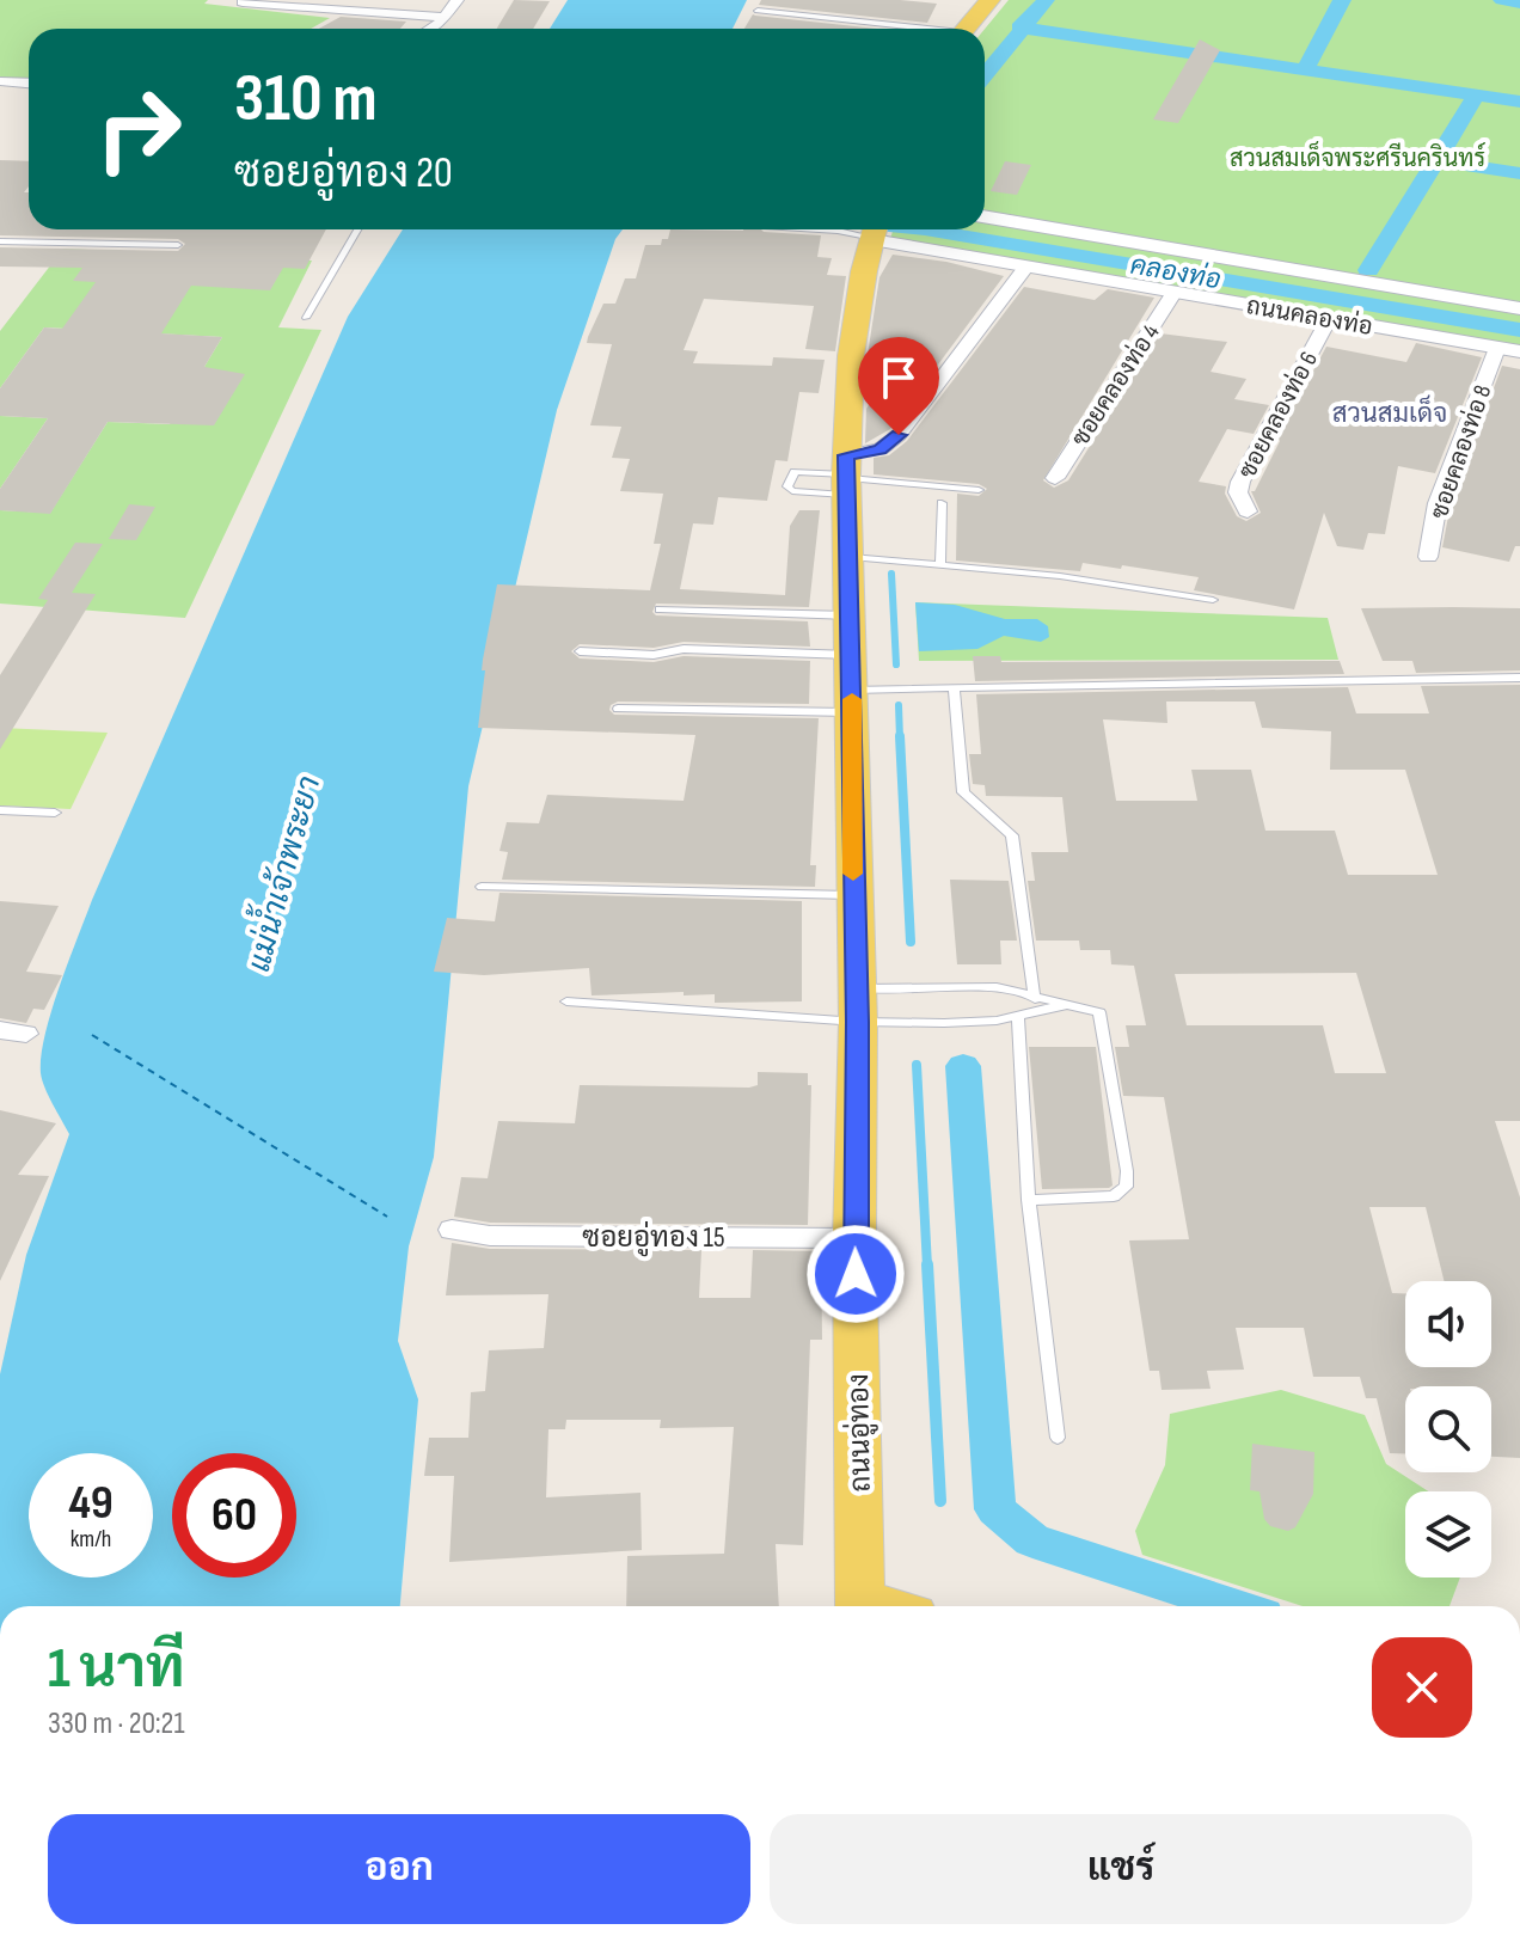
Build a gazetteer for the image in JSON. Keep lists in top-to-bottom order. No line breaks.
{"streets":{"main road":["ถนนอู่ทอง"],"street":["ถนนคลองท่อ","ซอยคลองท่อ 4","ซอยคลองท่อ 6","ซอยคลองท่อ 8","ซอยอู่ทอง 15"]},"crossings":[["ถนนคลองท่อ","ซอยคลองท่อ 4"],["ถนนคลองท่อ","ซอยคลองท่อ 6"],["ถนนคลองท่อ","ซอยคลองท่อ 8"],["ถนนคลองท่อ","ถนนอู่ทอง"],["ซอยอู่ทอง 15","ถนนอู่ทอง"]],"districts":["สวนสมเด็จ"],"water":["คลองท่อ","แม่น้ำเจ้าพระยา"],"parks":["สวนสมเด็จพระศรีนครินทร์"],"page":{"turn":["310 m","ซอยอู่ทอง 20"],"speed":"49 km/h","limit":"60","heading":["1 นาที","330 m · 20:21"],"buttons":["ออก","แชร์"]}}
